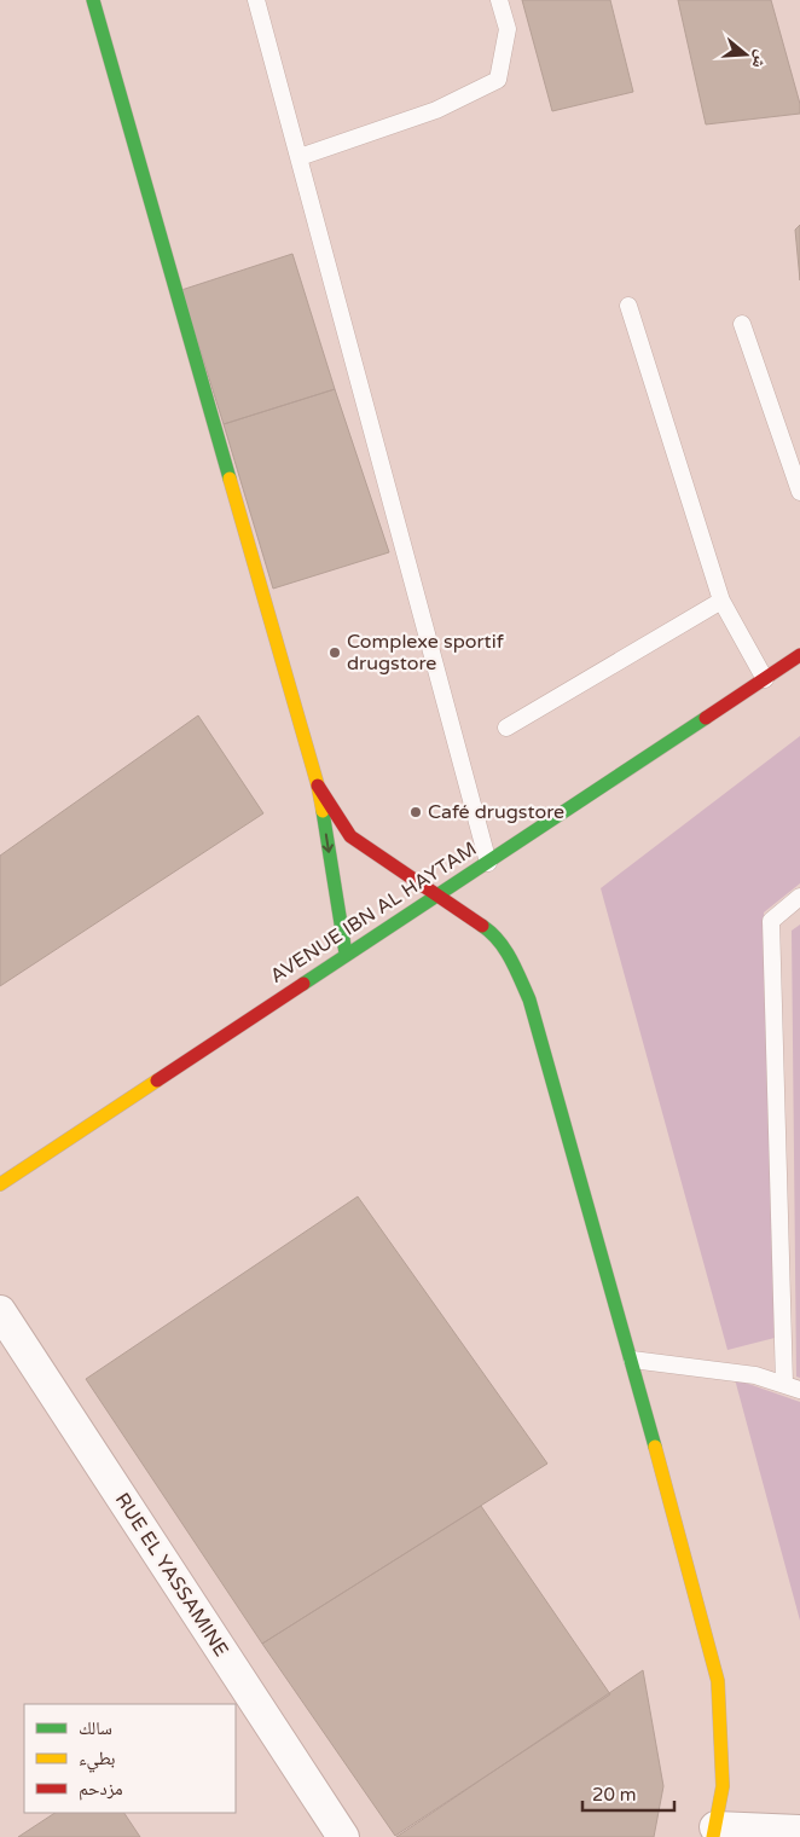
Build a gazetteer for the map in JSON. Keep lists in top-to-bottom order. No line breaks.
{"streets":{"street":["AVENUE IBN AL HAYTAM","RUE EL YASSAMINE"]},"places":["Complexe sportif drugstore","Café drugstore"],"legend":["سالك","بطيء","مزدحم"],"scale_bar":"20 m","north":"right"}
